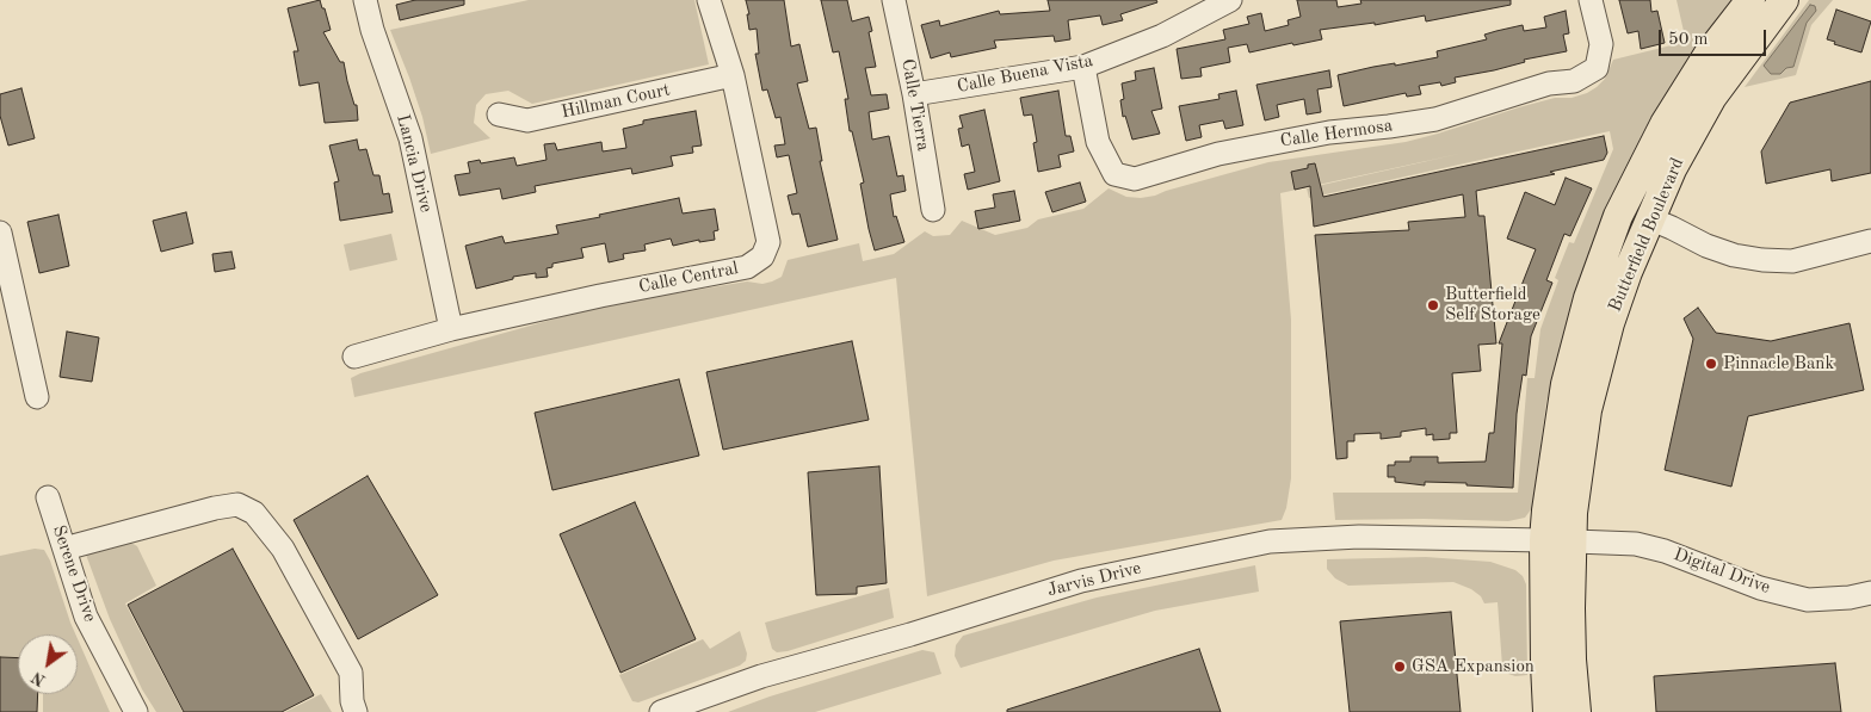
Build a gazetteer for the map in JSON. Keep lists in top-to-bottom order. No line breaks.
{"streets":{"main road":["Butterfield Boulevard"],"street":["Calle Buena Vista","Hillman Court","Calle Tierra","Calle Hermosa","Lancia Drive","Calle Central","Digital Drive","Serene Drive","Jarvis Drive"]},"crossings":[["Calle Buena Vista","Calle Tierra"],["Calle Buena Vista","Calle Hermosa"],["Hillman Court","Calle Central"],["Lancia Drive","Calle Central"],["Butterfield Boulevard","Digital Drive"],["Butterfield Boulevard","Jarvis Drive"],["Digital Drive","Jarvis Drive"]],"places":["Butterfield Self Storage","Pinnacle Bank","GSA Expansion"],"scale_bar":"50 m","north":"bottom left"}
